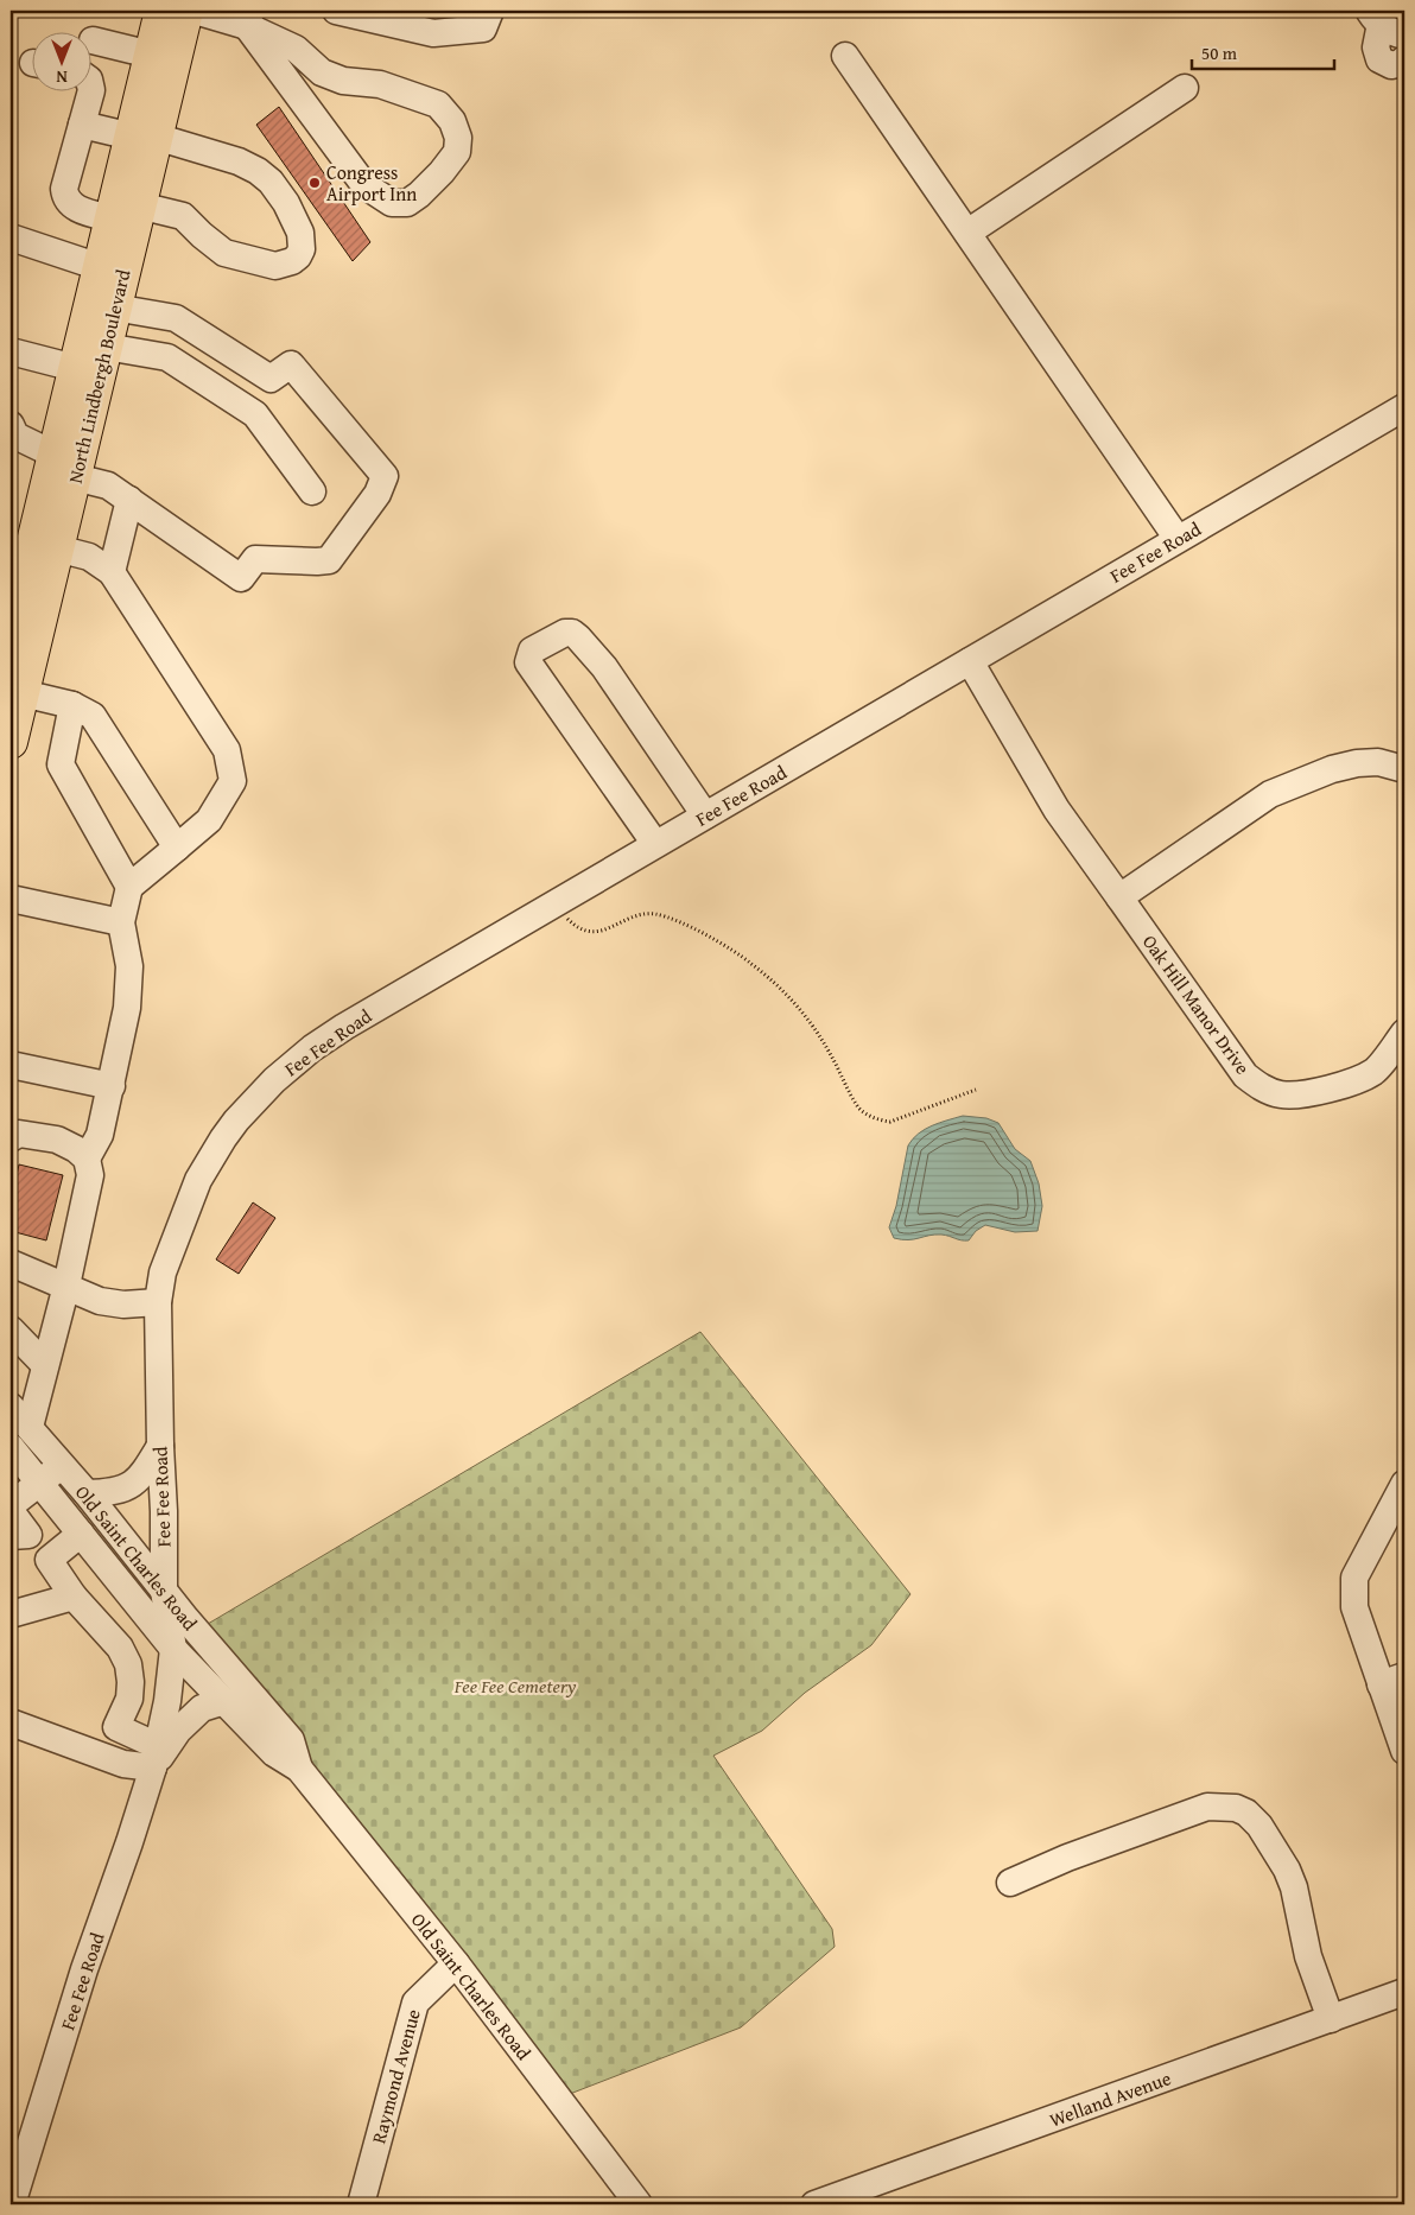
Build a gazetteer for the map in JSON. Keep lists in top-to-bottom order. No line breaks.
{"streets":{"highway":["North Lindbergh Boulevard"],"street":["Fee Fee Road","Oak Hill Manor Drive","Old Saint Charles Road","Raymond Avenue","Welland Avenue"]},"crossings":[["Fee Fee Road","Oak Hill Manor Drive"],["Fee Fee Road","Old Saint Charles Road"],["Old Saint Charles Road","Raymond Avenue"]],"parks":["Fee Fee Cemetery"],"places":["Congress Airport Inn"],"scale_bar":"50 m","north":"bottom"}
